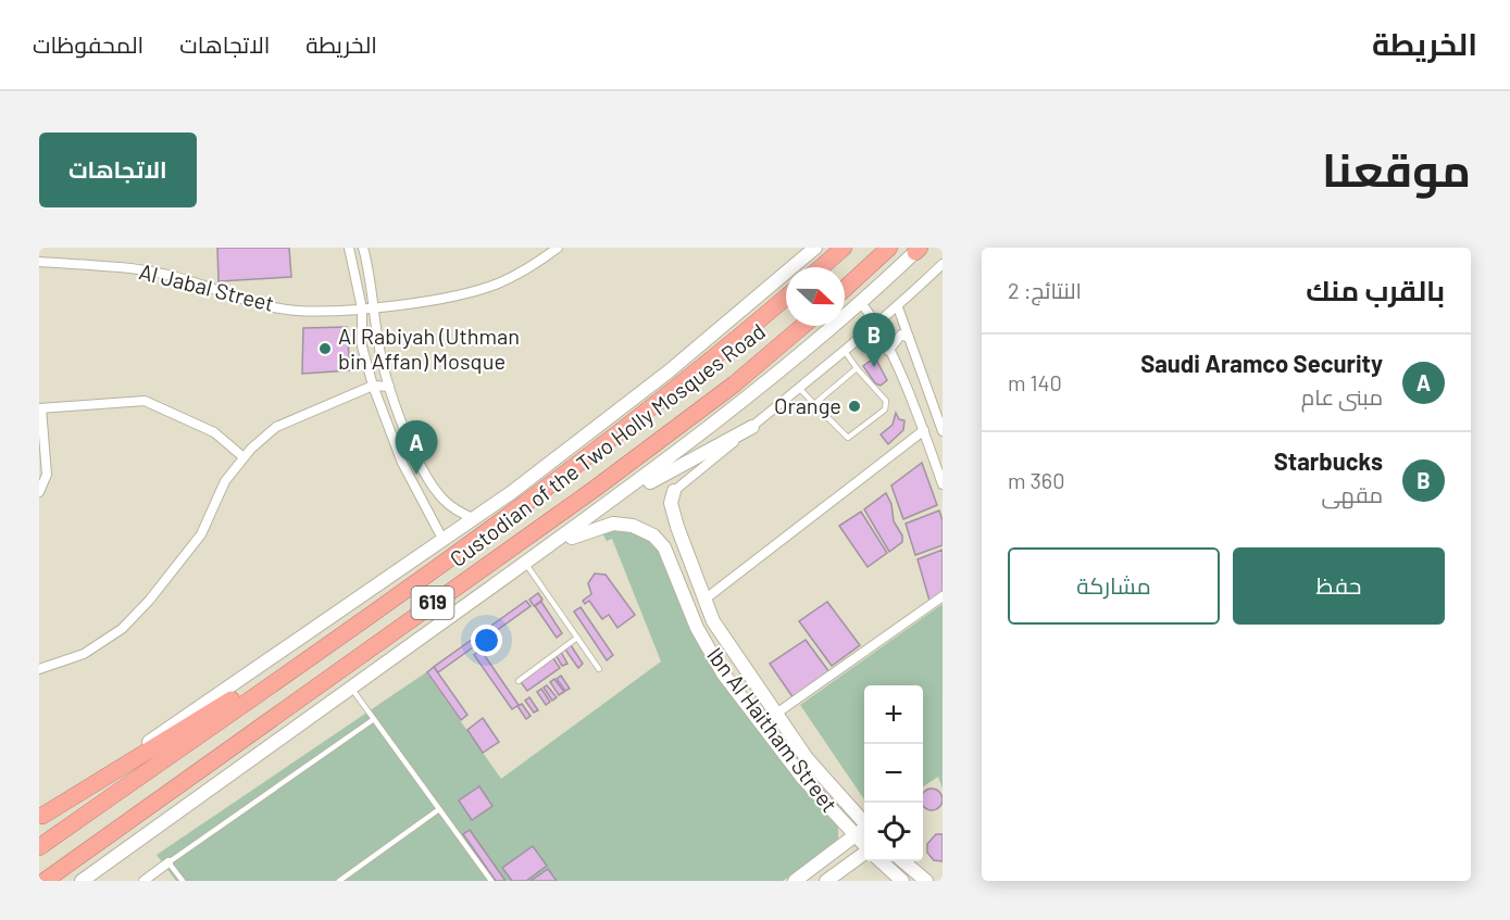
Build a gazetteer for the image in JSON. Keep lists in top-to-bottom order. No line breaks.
{"streets":{"highway":["Custodian of the Two Holly Mosques Road","619"],"main road":["Ibn Al Haitham Street"],"street":["Al Jabal Street"]},"places":["Al Rabiyah (Uthman bin Affan) Mosque","Orange"],"north":"right","page":{"header":"الخريطة","nav":["الخريطة","الاتجاهات","المحفوظات"],"title":"موقعنا","buttons":["الاتجاهات",["حفظ","مشاركة"]],"heading":["بالقرب منك","النتائج: 2"],"pins":["B","A"],"list":[{"mark":"A","name":"Saudi Aramco Security","note":"مبنى عام","value":"140 m"},{"mark":"B","name":"Starbucks","note":"مقهى","value":"360 m"}],"map_buttons":["+","−"]}}
